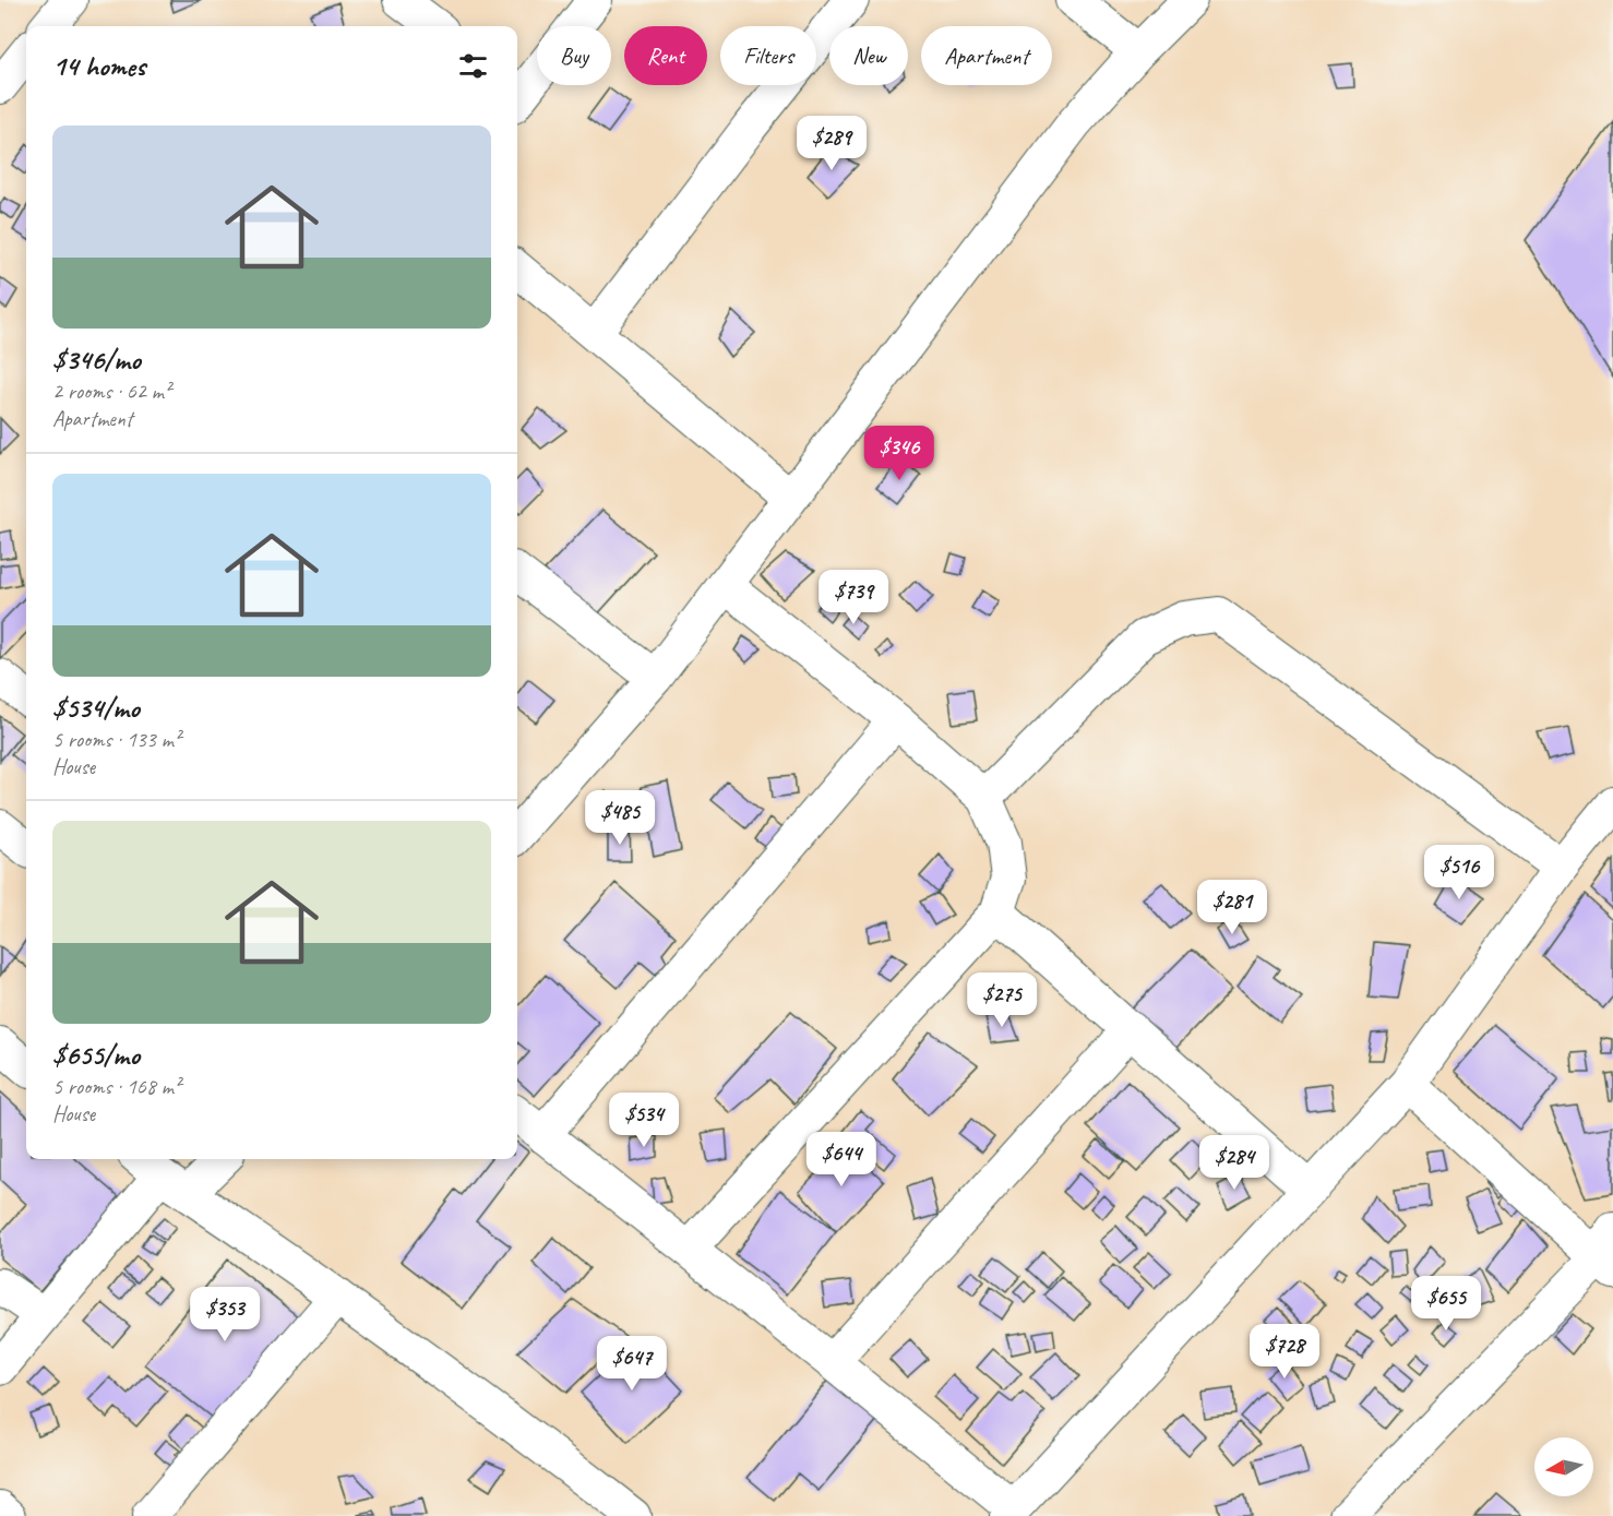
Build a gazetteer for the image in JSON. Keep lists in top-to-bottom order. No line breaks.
{"north":"left","page":{"chip":["Buy","Rent","Filters","New","Apartment"],"heading":"14 homes","list":[{"name":"$346/mo","note":"2 rooms · 62 m² · Apartment"},{"name":"$534/mo","note":"5 rooms · 133 m² · House"},{"name":"$655/mo","note":"5 rooms · 168 m² · House"}],"price":["$289","$346","$739","$485","$516","$281","$275","$534","$644","$284","$655","$353","$728","$647"]}}
